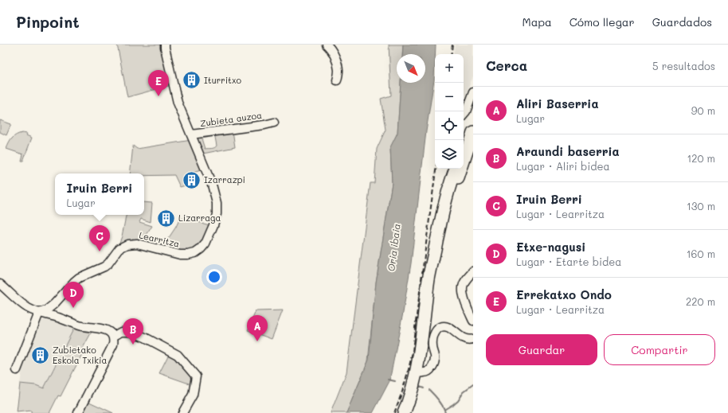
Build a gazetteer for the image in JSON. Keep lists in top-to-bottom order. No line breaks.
{"streets":{"street":["Zubieta auzoa","Learritza"]},"crossings":[["Zubieta auzoa","Learritza"]],"water":["Oria ibaia"],"places":{"building":["Iturritxo","Izarrazpi","Lizarraga","Zubietako Eskola Txikia"]},"north":"bottom right","page":{"header":"Pinpoint","nav":["Mapa","Cómo llegar","Guardados"],"heading":["Cerca","5 resultados"],"map_buttons":["+","−"],"pins":["E","C","D","A","B"],"list":[{"mark":"A","name":"Aliri Baserria","note":"Lugar","value":"90 m"},{"mark":"B","name":"Araundi baserria","note":"Lugar · Aliri bidea","value":"120 m"},{"mark":"C","name":"Iruin Berri","note":"Lugar · Learritza","value":"130 m"},{"mark":"D","name":"Etxe-nagusi","note":"Lugar · Etarte bidea","value":"160 m"},{"mark":"E","name":"Errekatxo Ondo","note":"Lugar · Learritza","value":"220 m"}],"popup":["Iruin Berri","Lugar"],"buttons":["Guardar","Compartir"]}}
